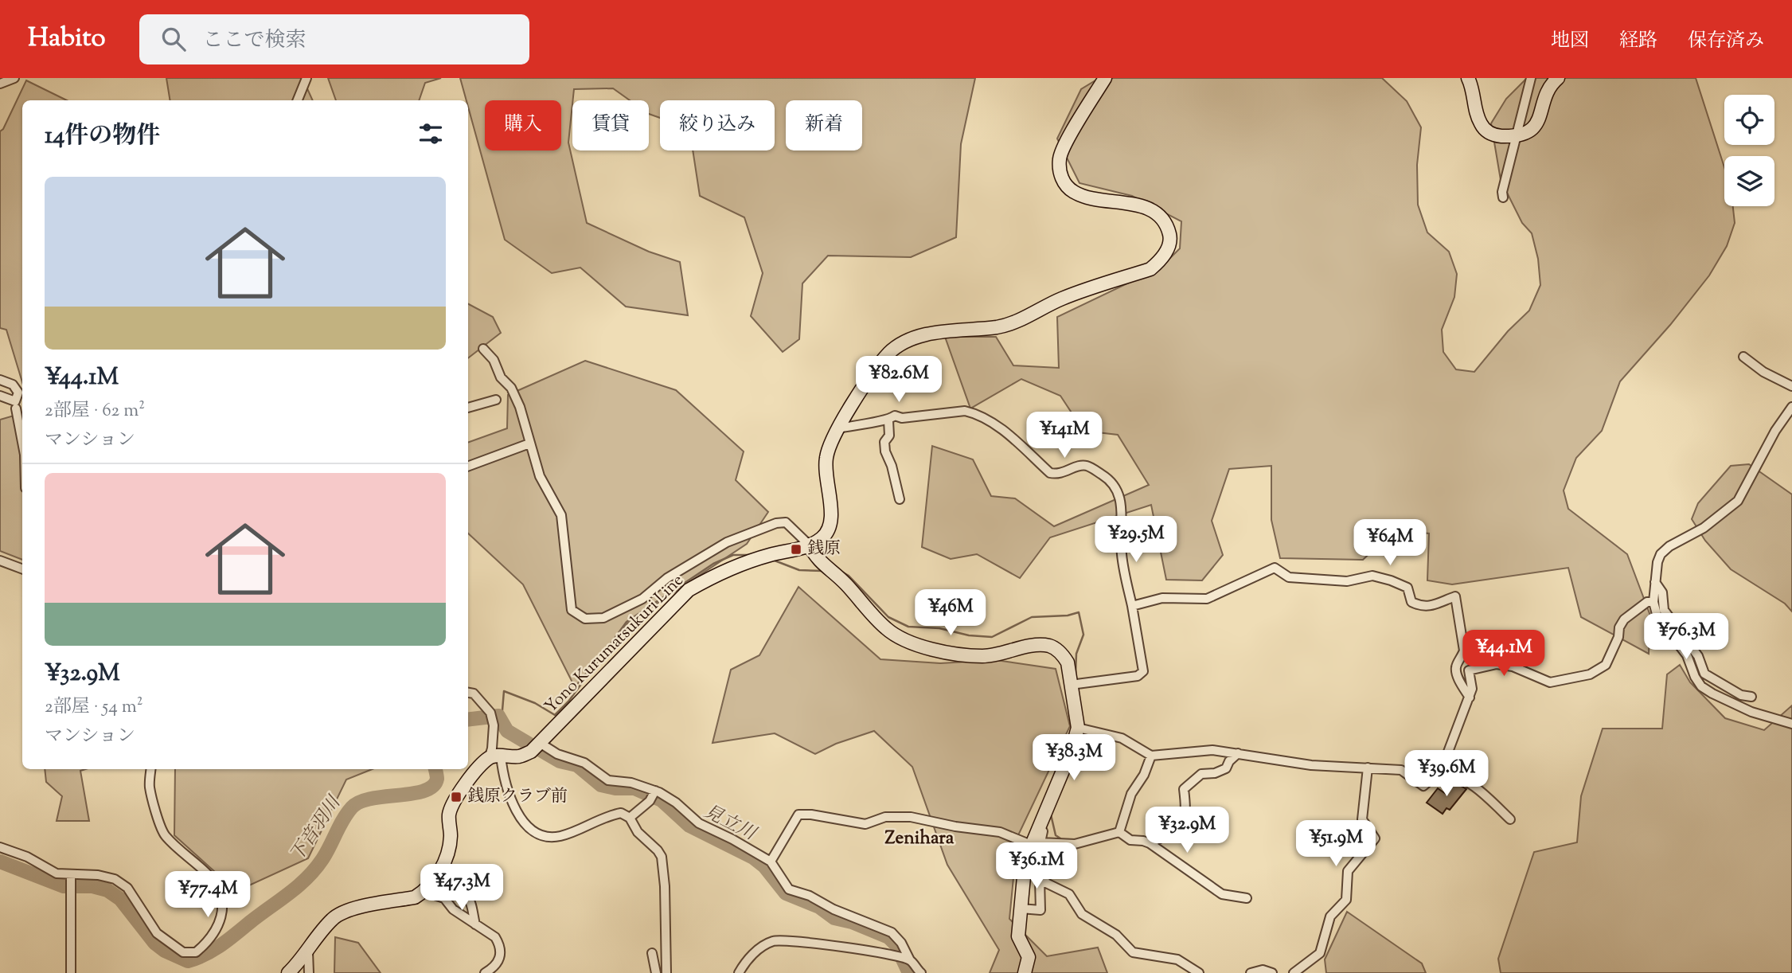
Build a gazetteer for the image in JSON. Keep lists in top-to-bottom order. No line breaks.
{"streets":{"main road":["Yono Kurumatsukuri Line"]},"districts":["Zenihara"],"water":["見立川","下音羽川"],"places":{"transit":["銭原","銭原クラブ前"]},"page":{"header":"Habito","search":"ここで検索","nav":["地図","経路","保存済み"],"chip":["購入","賃貸","絞り込み","新着"],"heading":"14件の物件","list":[{"name":"¥44.1M","note":"2部屋 · 62 m² · マンション"},{"name":"¥32.9M","note":"2部屋 · 54 m² · マンション"}],"price":["¥82.6M","¥141M","¥29.5M","¥64M","¥46M","¥76.3M","¥44.1M","¥38.3M","¥39.6M","¥32.9M","¥51.9M","¥36.1M","¥47.3M","¥77.4M"]}}
